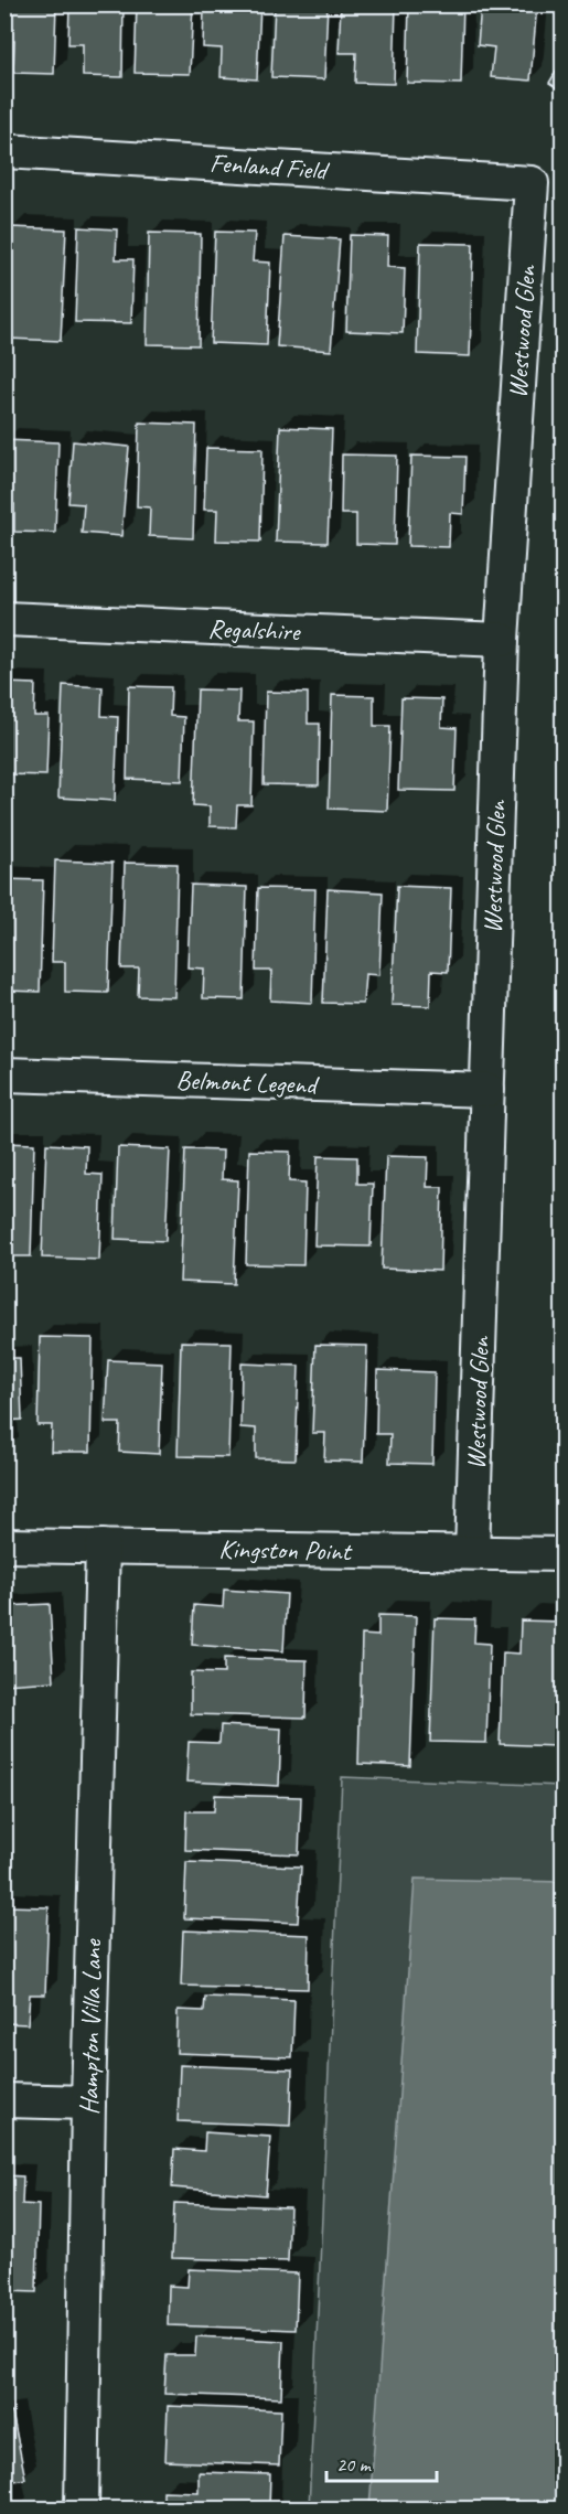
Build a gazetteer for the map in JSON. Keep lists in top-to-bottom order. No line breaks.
{"streets":{"street":["Fenland Field","Westwood Glen","Regalshire","Belmont Legend","Kingston Point","Hampton Villa Lane"]},"crossings":[["Fenland Field","Westwood Glen"],["Westwood Glen","Regalshire"],["Westwood Glen","Belmont Legend"],["Westwood Glen","Kingston Point"],["Kingston Point","Hampton Villa Lane"]],"scale_bar":"20 m"}
